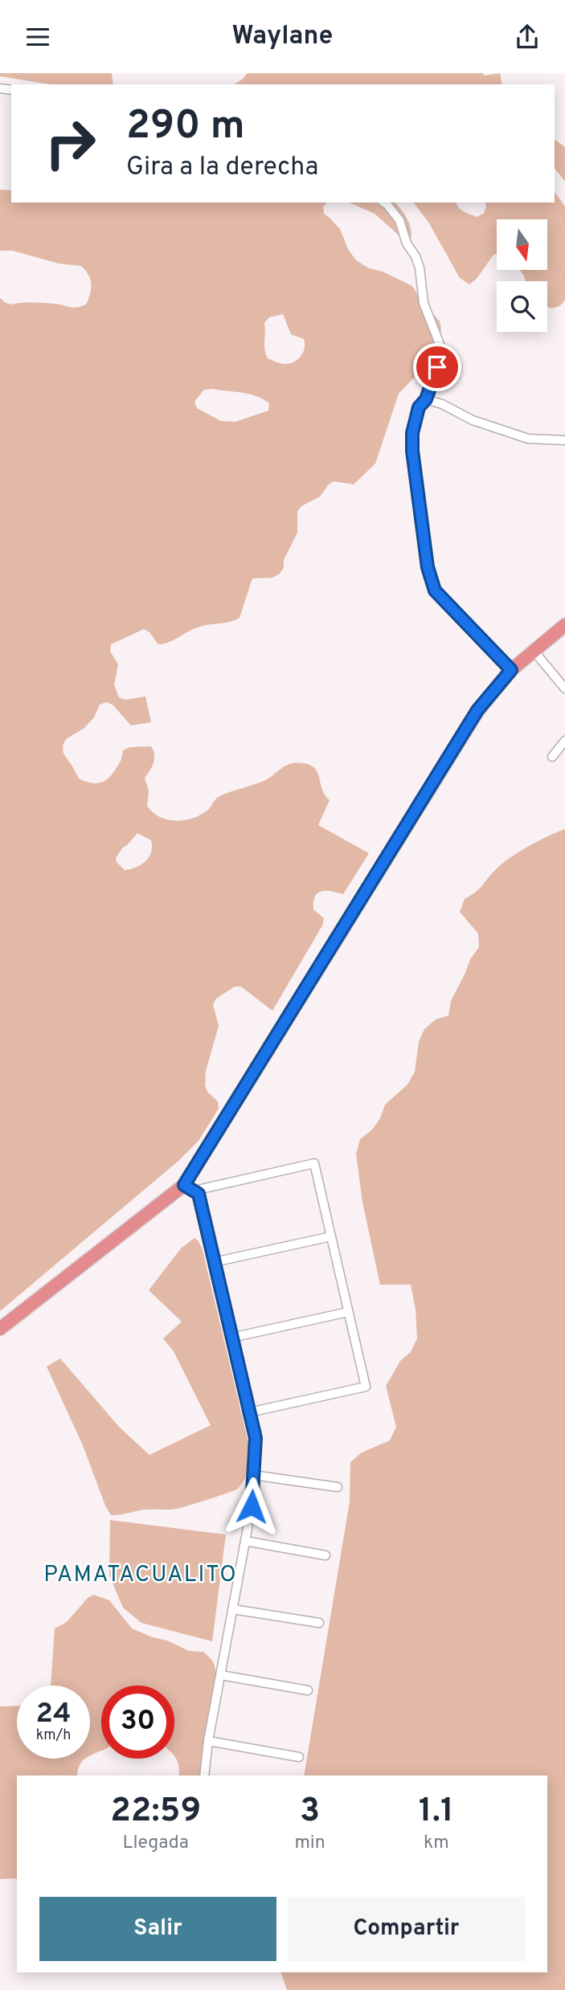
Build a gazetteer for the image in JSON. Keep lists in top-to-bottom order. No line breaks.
{"districts":["PAMATACUALITO"],"north":"bottom","page":{"header":"Waylane","turn":["290 m","Gira a la derecha"],"speed":"24 km/h","limit":"30","eta":["22:59","Llegada","3","min","1.1","km"],"buttons":["Salir","Compartir"]}}
